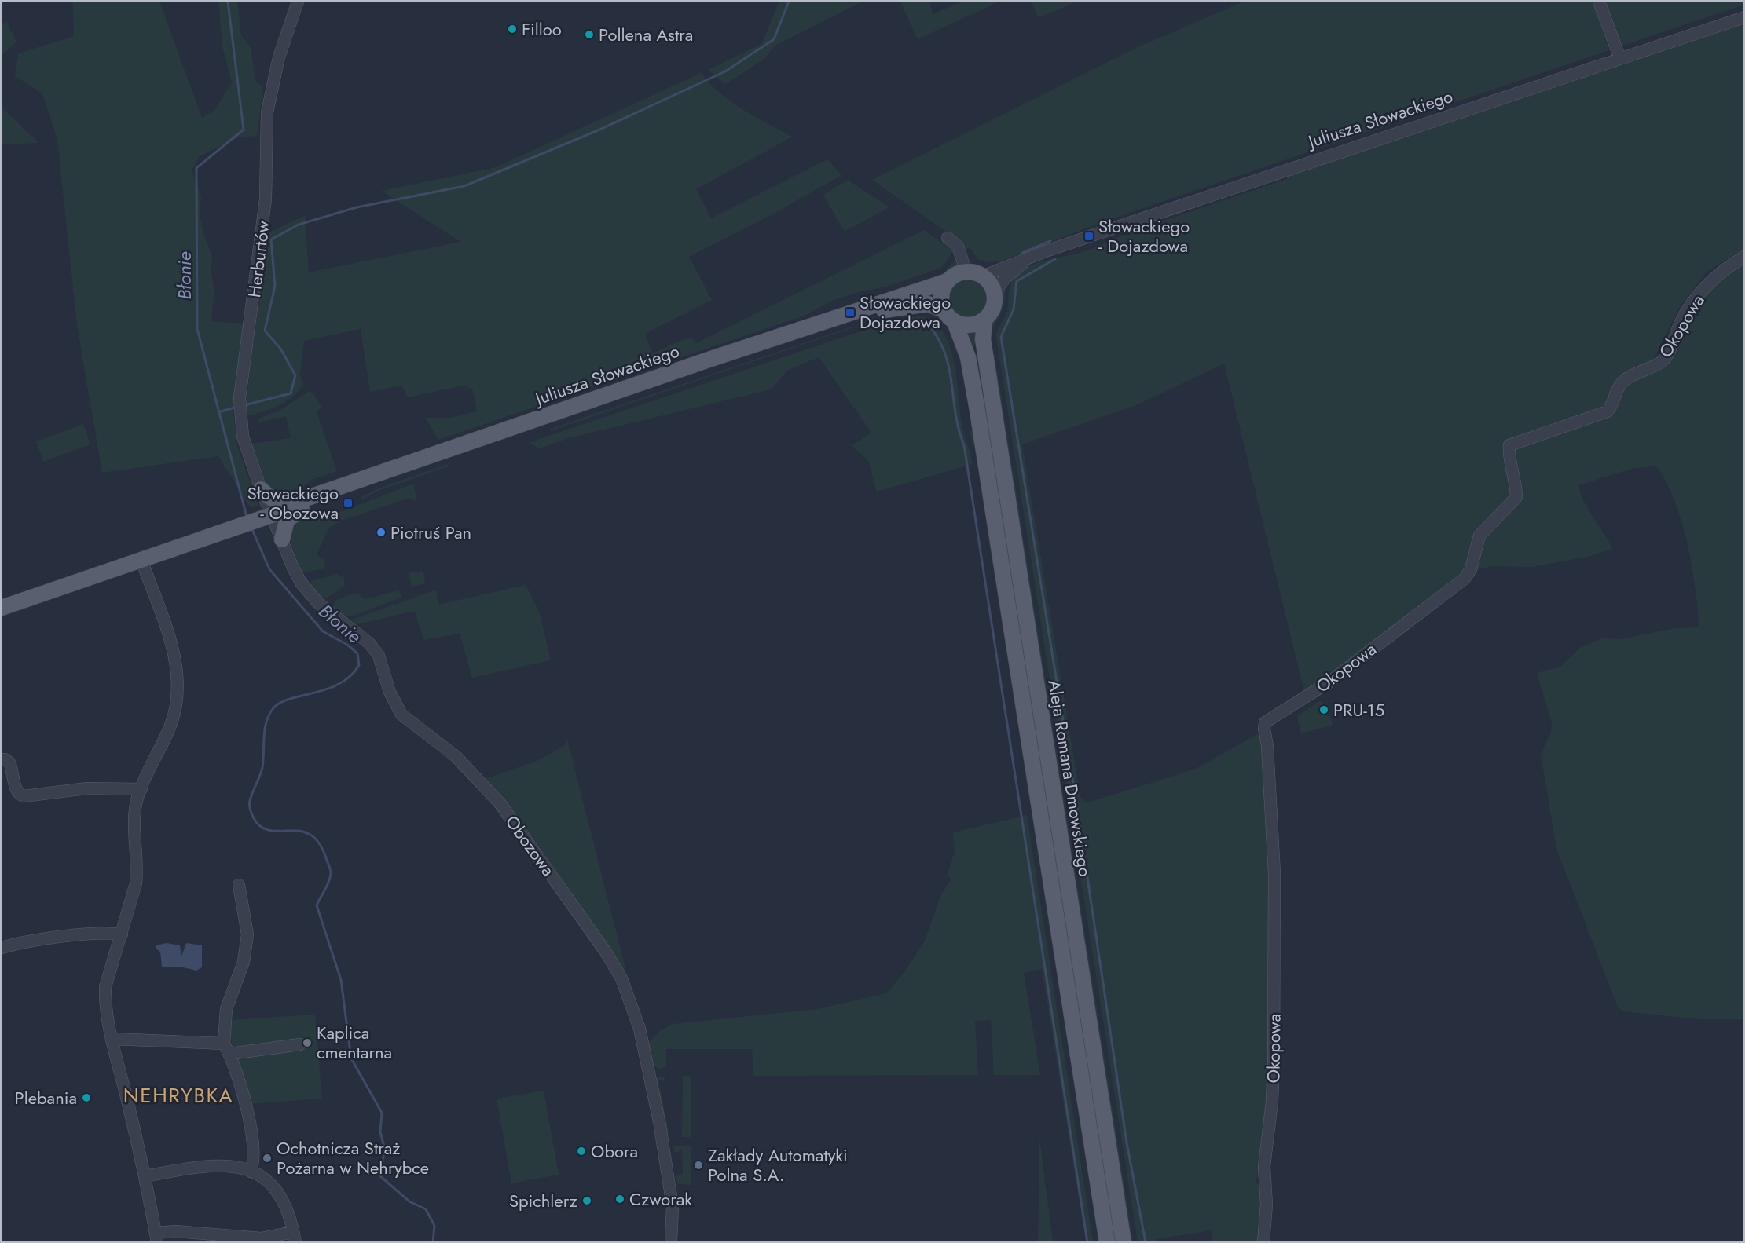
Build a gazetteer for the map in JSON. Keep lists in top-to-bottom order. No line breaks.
{"streets":{"main road":["Juliusza Słowackiego","Aleja Romana Dmowskiego"],"street":["Herburtów","Okopowa","Obozowa"]},"crossings":[["Juliusza Słowackiego","Herburtów"],["Juliusza Słowackiego","Aleja Romana Dmowskiego"],["Juliusza Słowackiego","Obozowa"],["Herburtów","Obozowa"]],"districts":["NEHRYBKA"],"water":["Błonie"],"places":{"other":["Filloo","Pollena Astra","Piotruś Pan","PRU-15","Kaplica cmentarna","Plebania","Obora","Ochotnicza Straż Pożarna w Nehrybce","Zakłady Automatyki Polna S.A.","Czworak","Spichlerz"],"transit":["Słowackiego - Dojazdowa","Słowackiego Dojazdowa","Słowackiego - Obozowa"]}}
